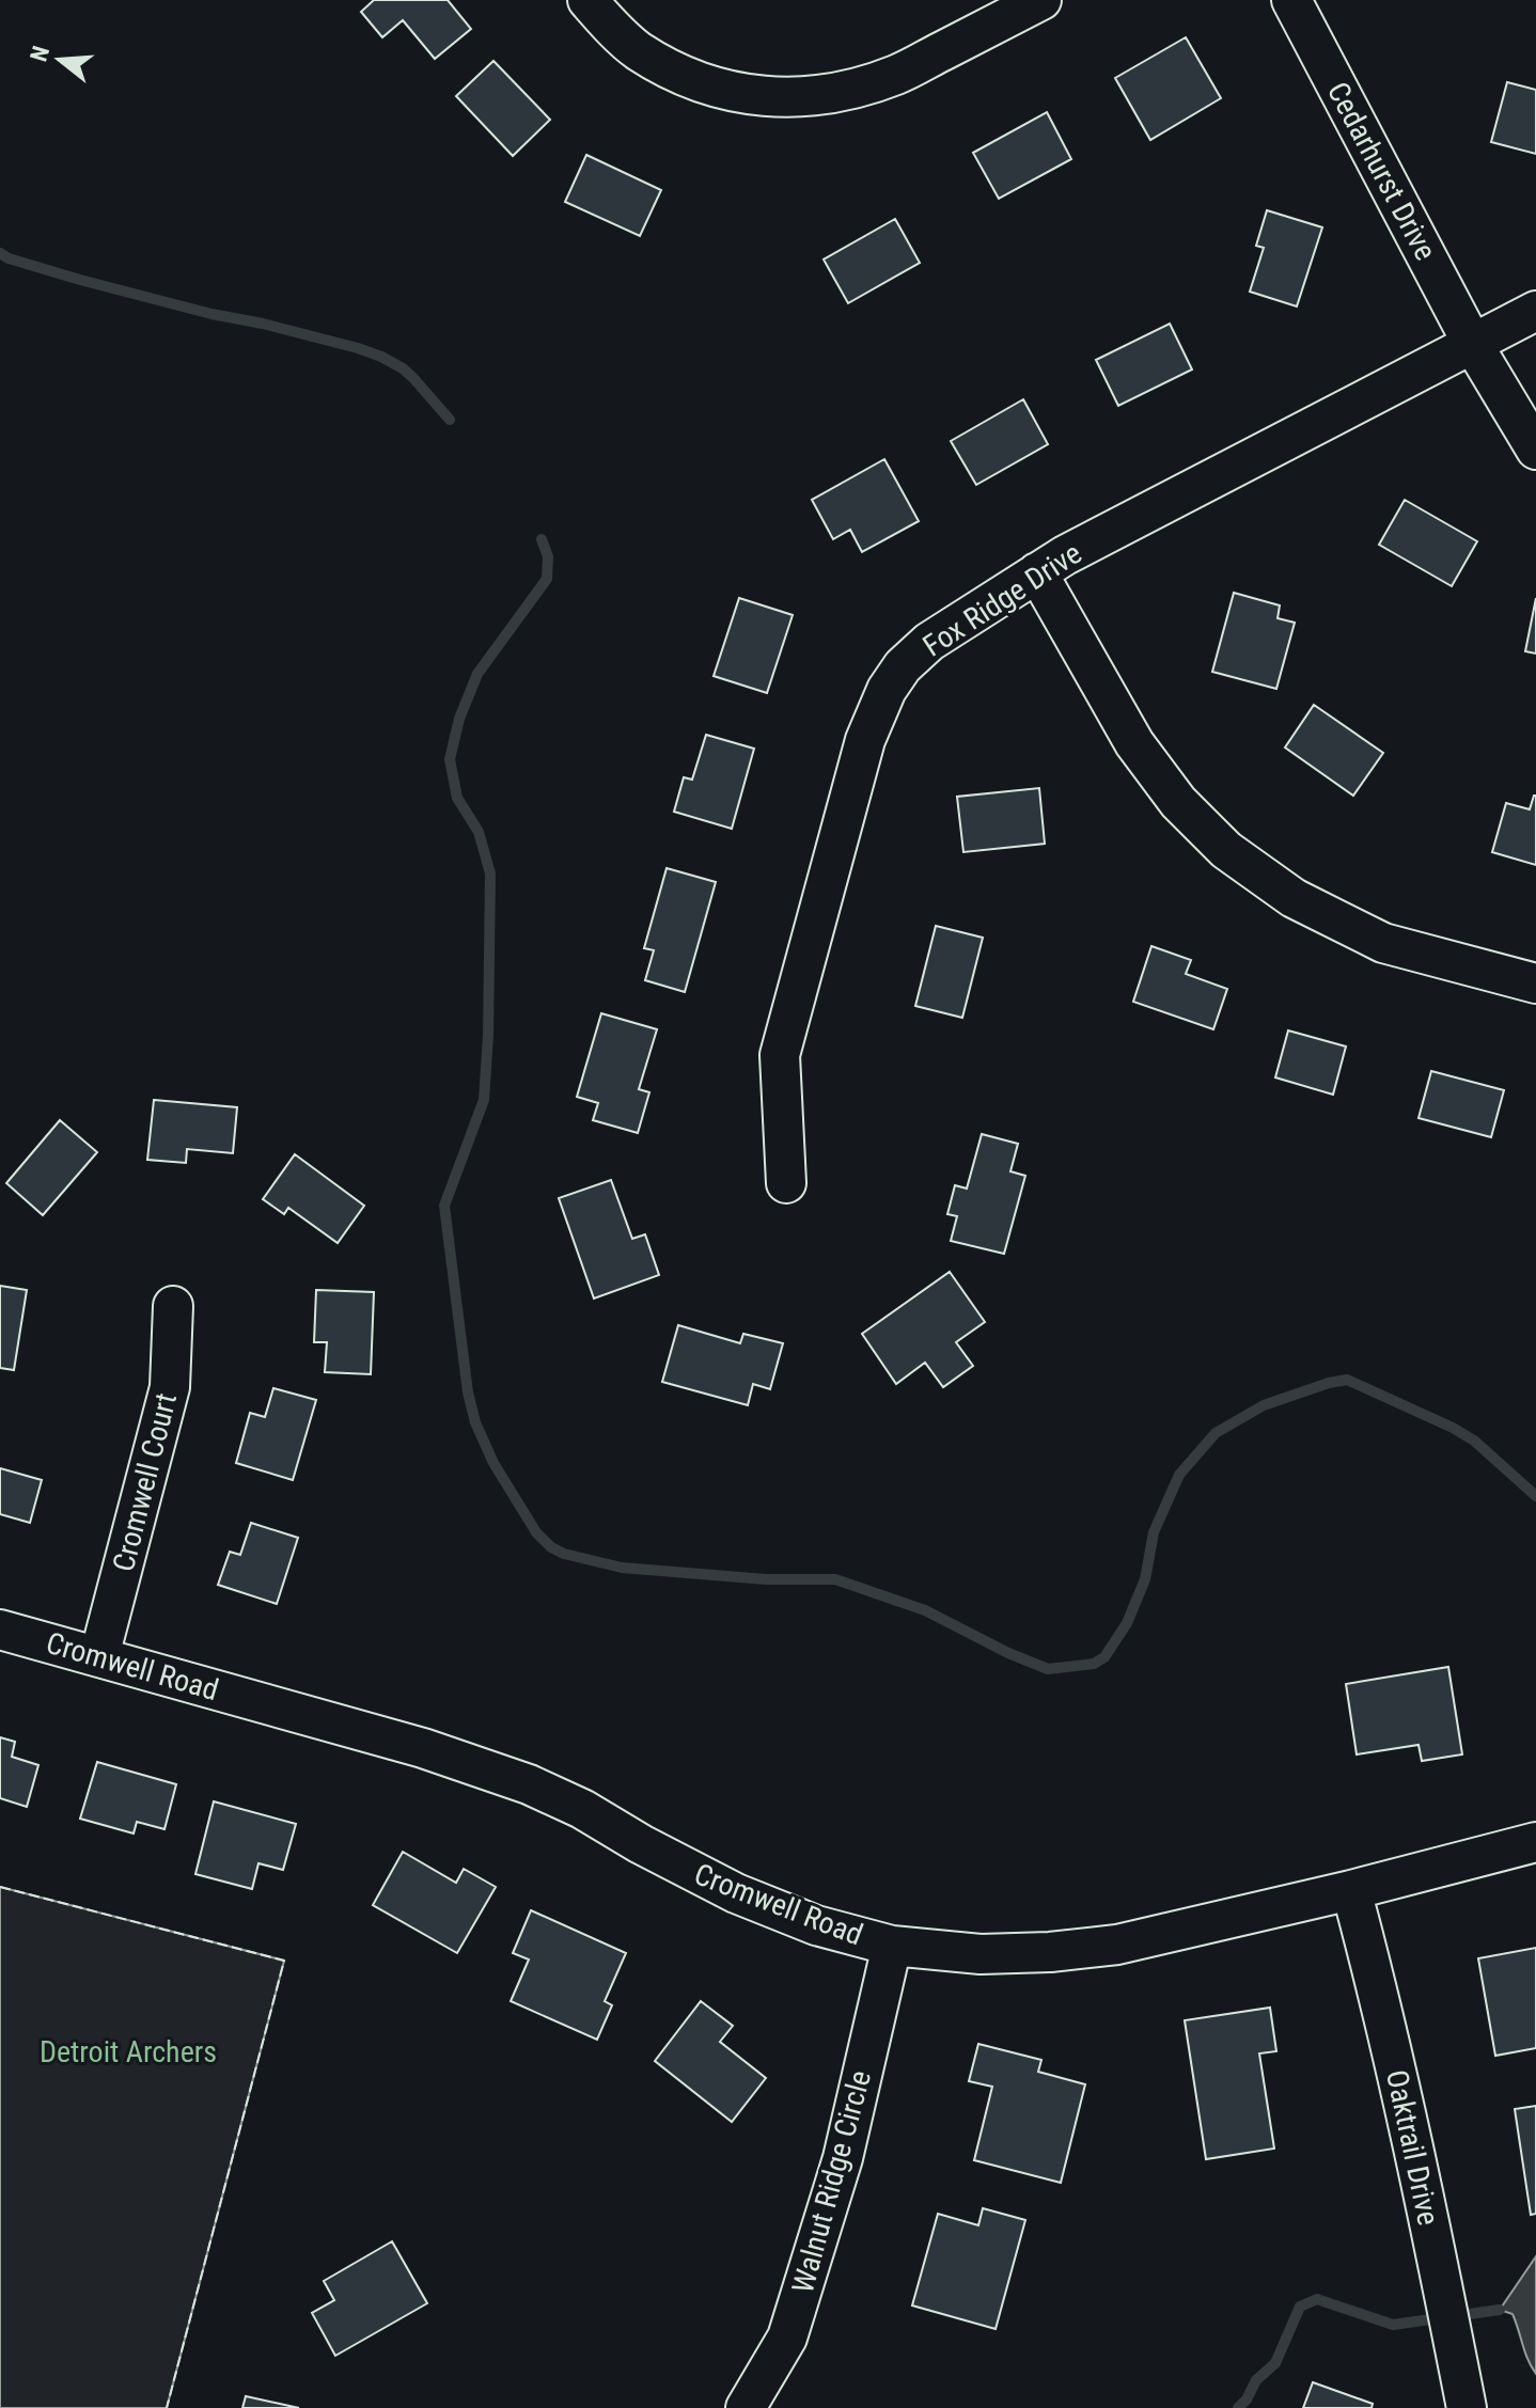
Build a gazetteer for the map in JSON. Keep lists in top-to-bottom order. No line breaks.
{"streets":{"street":["Cedarhurst Drive","Fox Ridge Drive","Cromwell Court","Cromwell Road","Oaktrail Drive","Walnut Ridge Circle"]},"crossings":[["Cedarhurst Drive","Fox Ridge Drive"],["Cromwell Court","Cromwell Road"],["Cromwell Road","Oaktrail Drive"],["Cromwell Road","Walnut Ridge Circle"]],"parks":["Detroit Archers"],"north":"left"}
